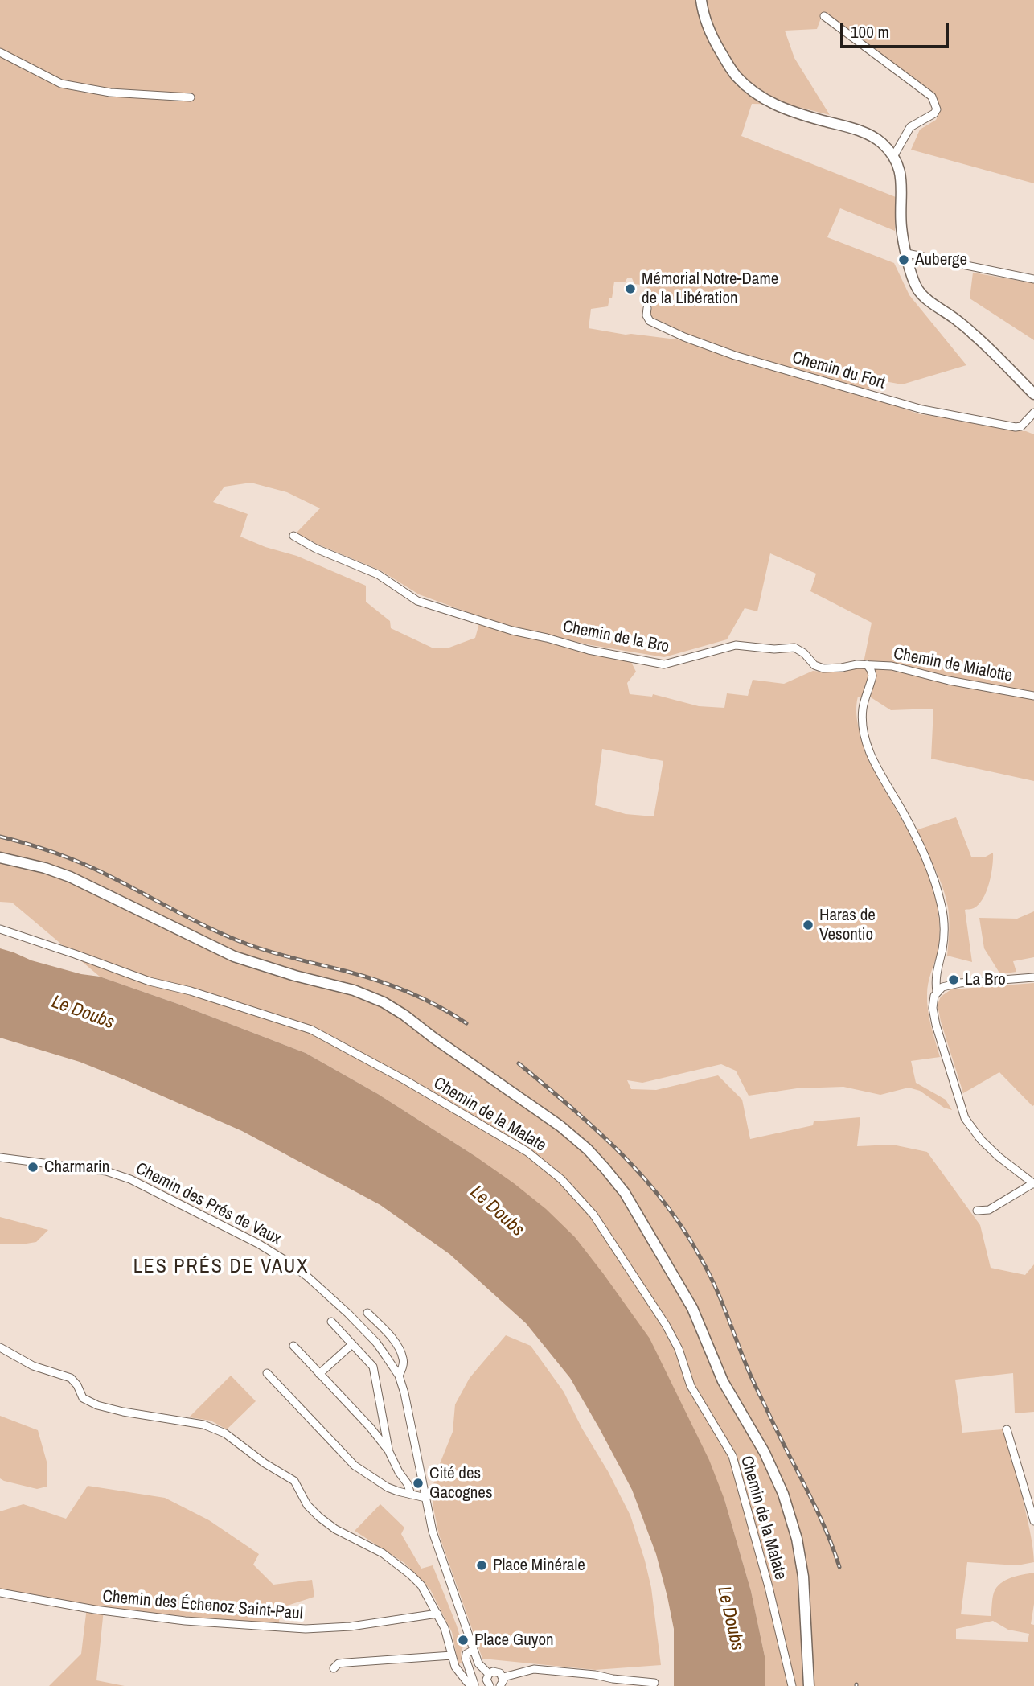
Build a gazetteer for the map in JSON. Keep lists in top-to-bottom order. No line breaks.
{"streets":{"street":["Chemin du Fort","Chemin de la Bro","Chemin de Mialotte","Chemin de la Malate","Chemin des Prés de Vaux","Chemin des Échenoz Saint-Paul"]},"crossings":[["Chemin de la Bro","Chemin de Mialotte"]],"districts":["LES PRÉS DE VAUX"],"water":["Le Doubs"],"places":["Auberge","Mémorial Notre-Dame de la Libération","Haras de Vesontio","La Bro","Charmarin","Cité des Gacognes","Place Minérale","Place Guyon"],"scale_bar":"100 m"}
